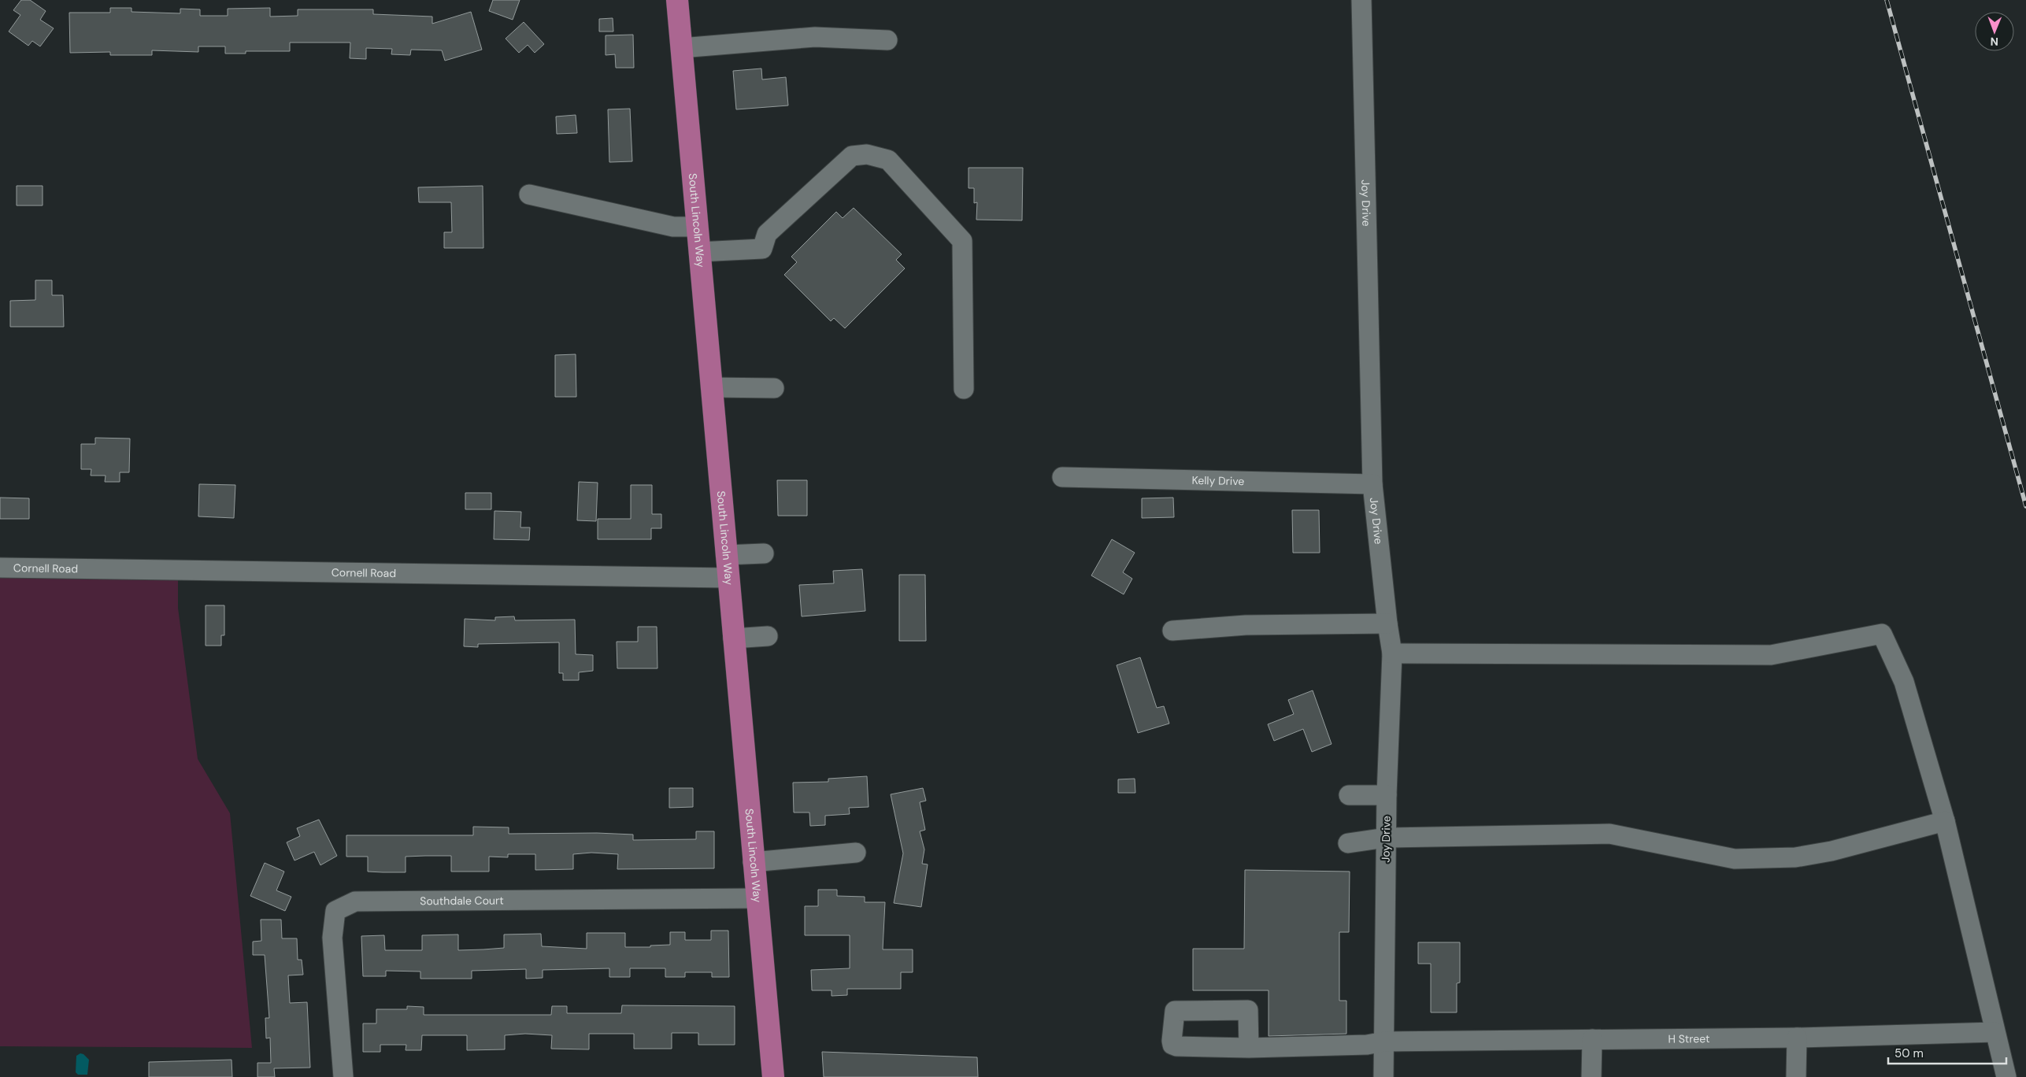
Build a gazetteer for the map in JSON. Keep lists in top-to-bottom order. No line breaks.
{"streets":{"main road":["South Lincoln Way"],"street":["Joy Drive","Kelly Drive","Cornell Road","Southdale Court","H Street"]},"crossings":[["Joy Drive","Kelly Drive"],["Joy Drive","H Street"],["South Lincoln Way","Cornell Road"],["South Lincoln Way","Southdale Court"]],"scale_bar":"50 m","north":"bottom"}
